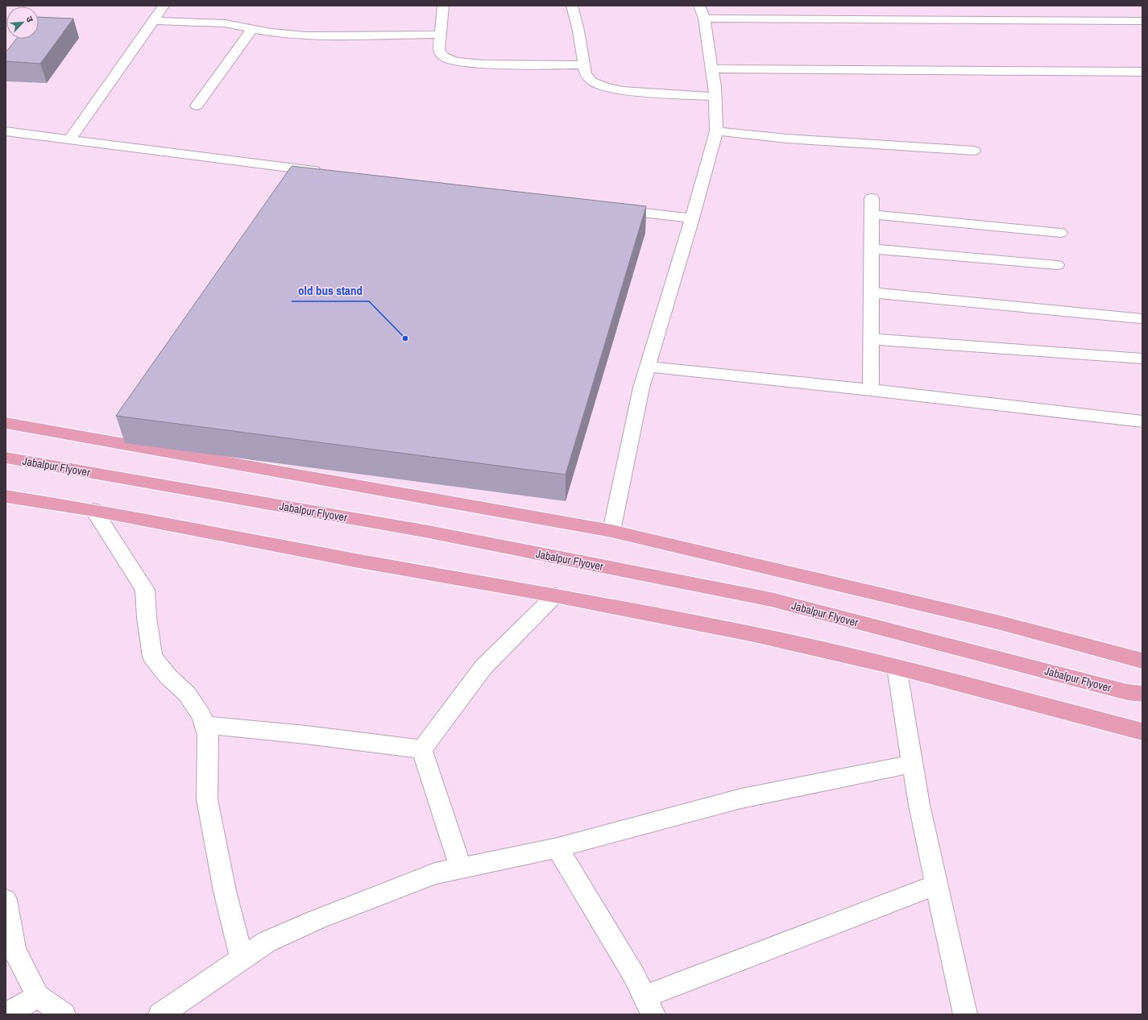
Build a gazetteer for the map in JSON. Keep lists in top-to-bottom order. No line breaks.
{"streets":{"main road":["Jabalpur Flyover"]},"places":["old bus stand"],"north":"top right"}
